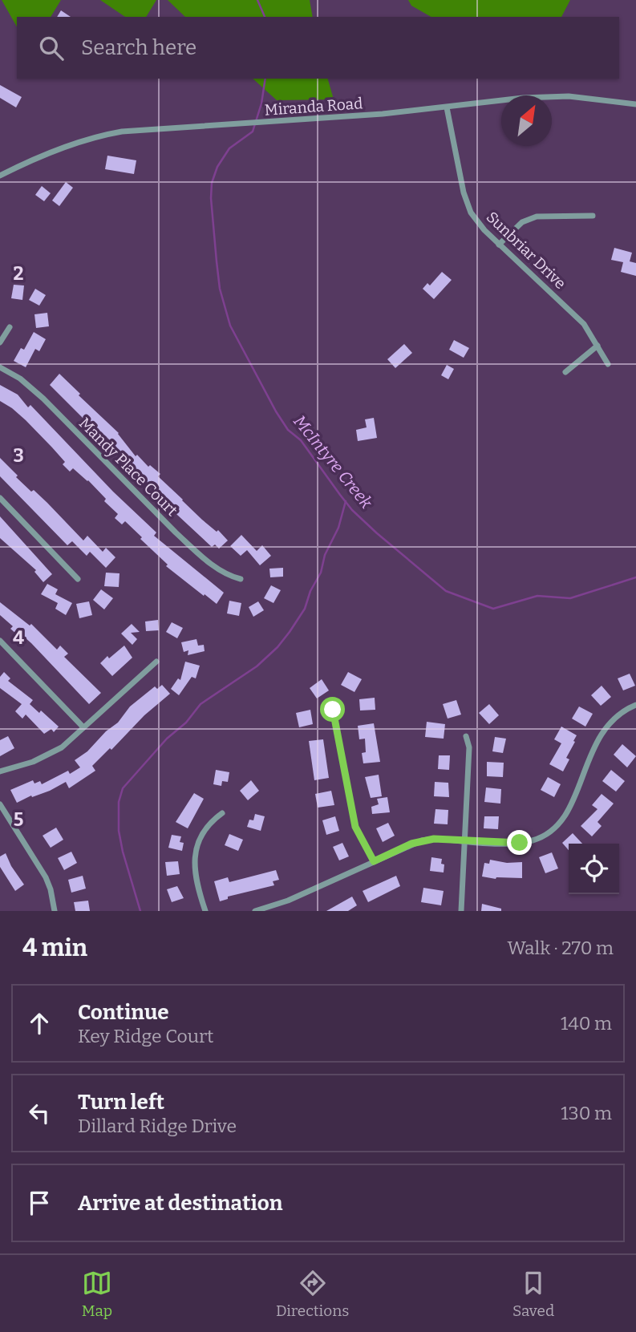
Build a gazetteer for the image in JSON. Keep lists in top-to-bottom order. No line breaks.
{"streets":{"street":["Miranda Road","Sunbriar Drive","Mandy Place Court"]},"crossings":[["Miranda Road","Sunbriar Drive"]],"water":["McIntyre Creek"],"north":"top right","page":{"search":"Search here","heading":["4 min","Walk · 270 m"],"list":[["Continue","Key Ridge Court","140 m"],["Turn left","Dillard Ridge Drive","130 m"],"Arrive at destination"],"nav":["Map","Directions","Saved"]},"grid":{"rows":["2","3","4","5"]}}
